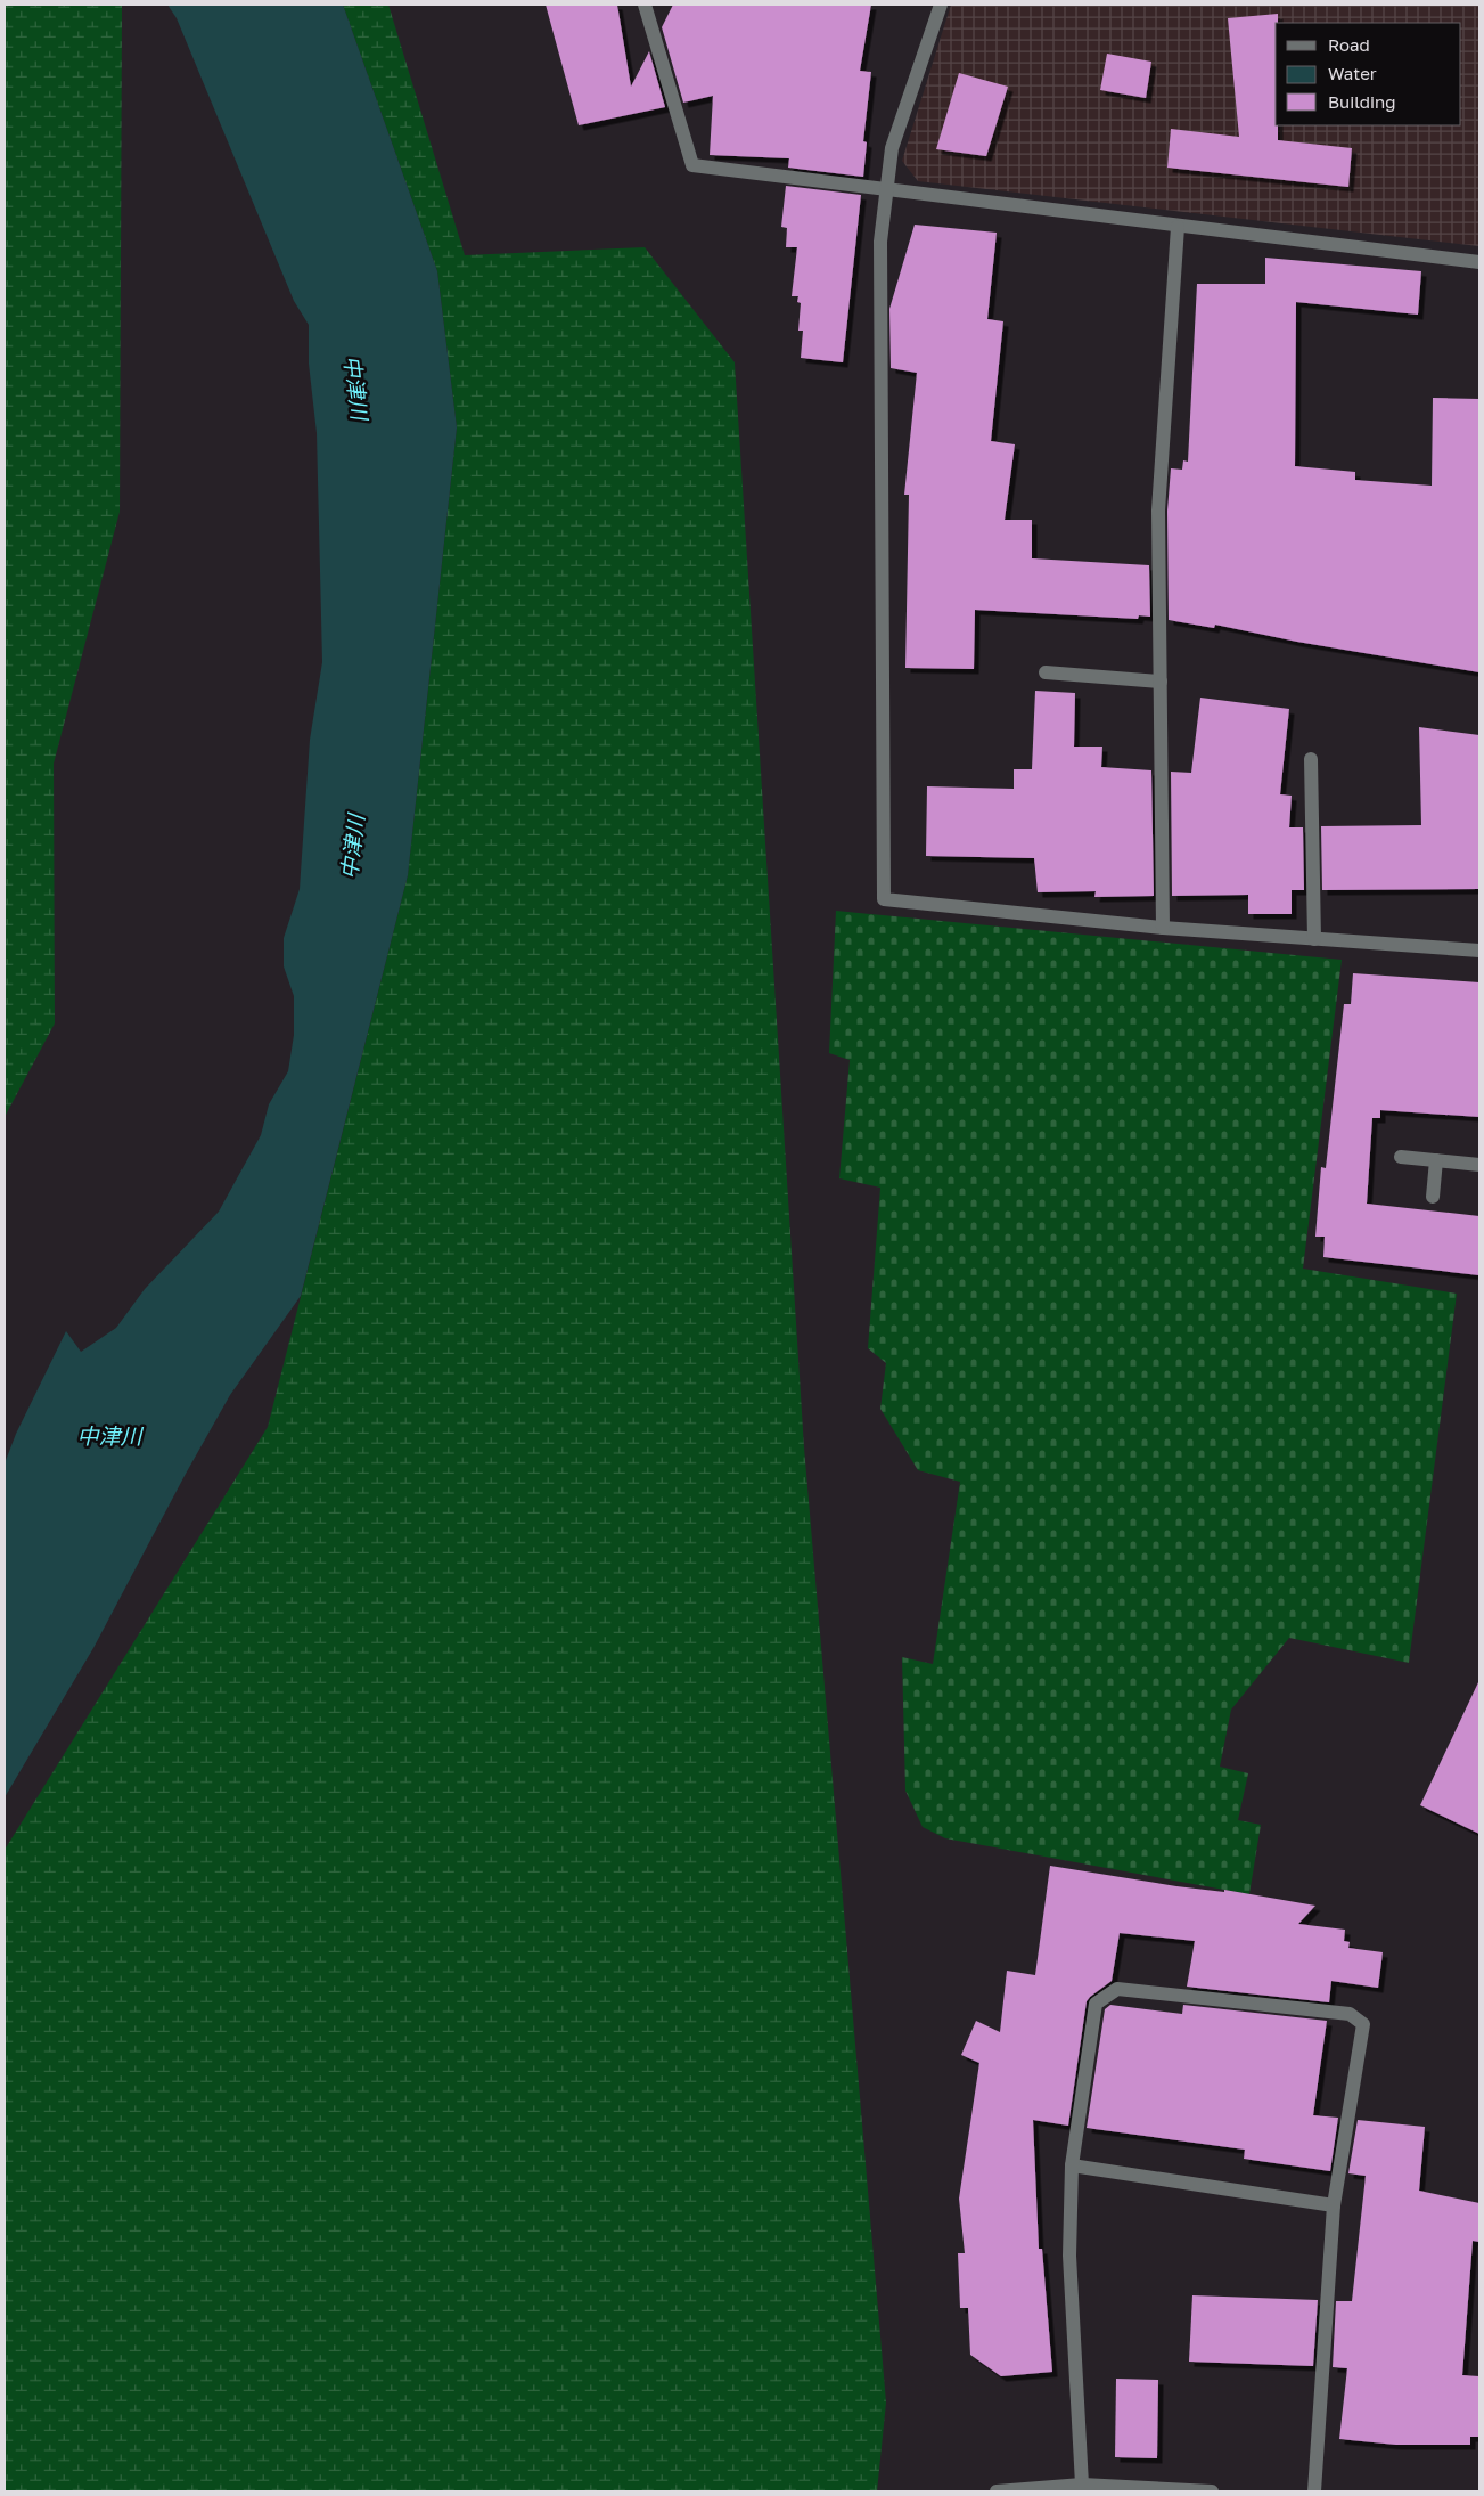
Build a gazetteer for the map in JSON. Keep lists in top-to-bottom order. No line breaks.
{"water":["中津川"],"legend":["Road","Water","Building"]}
